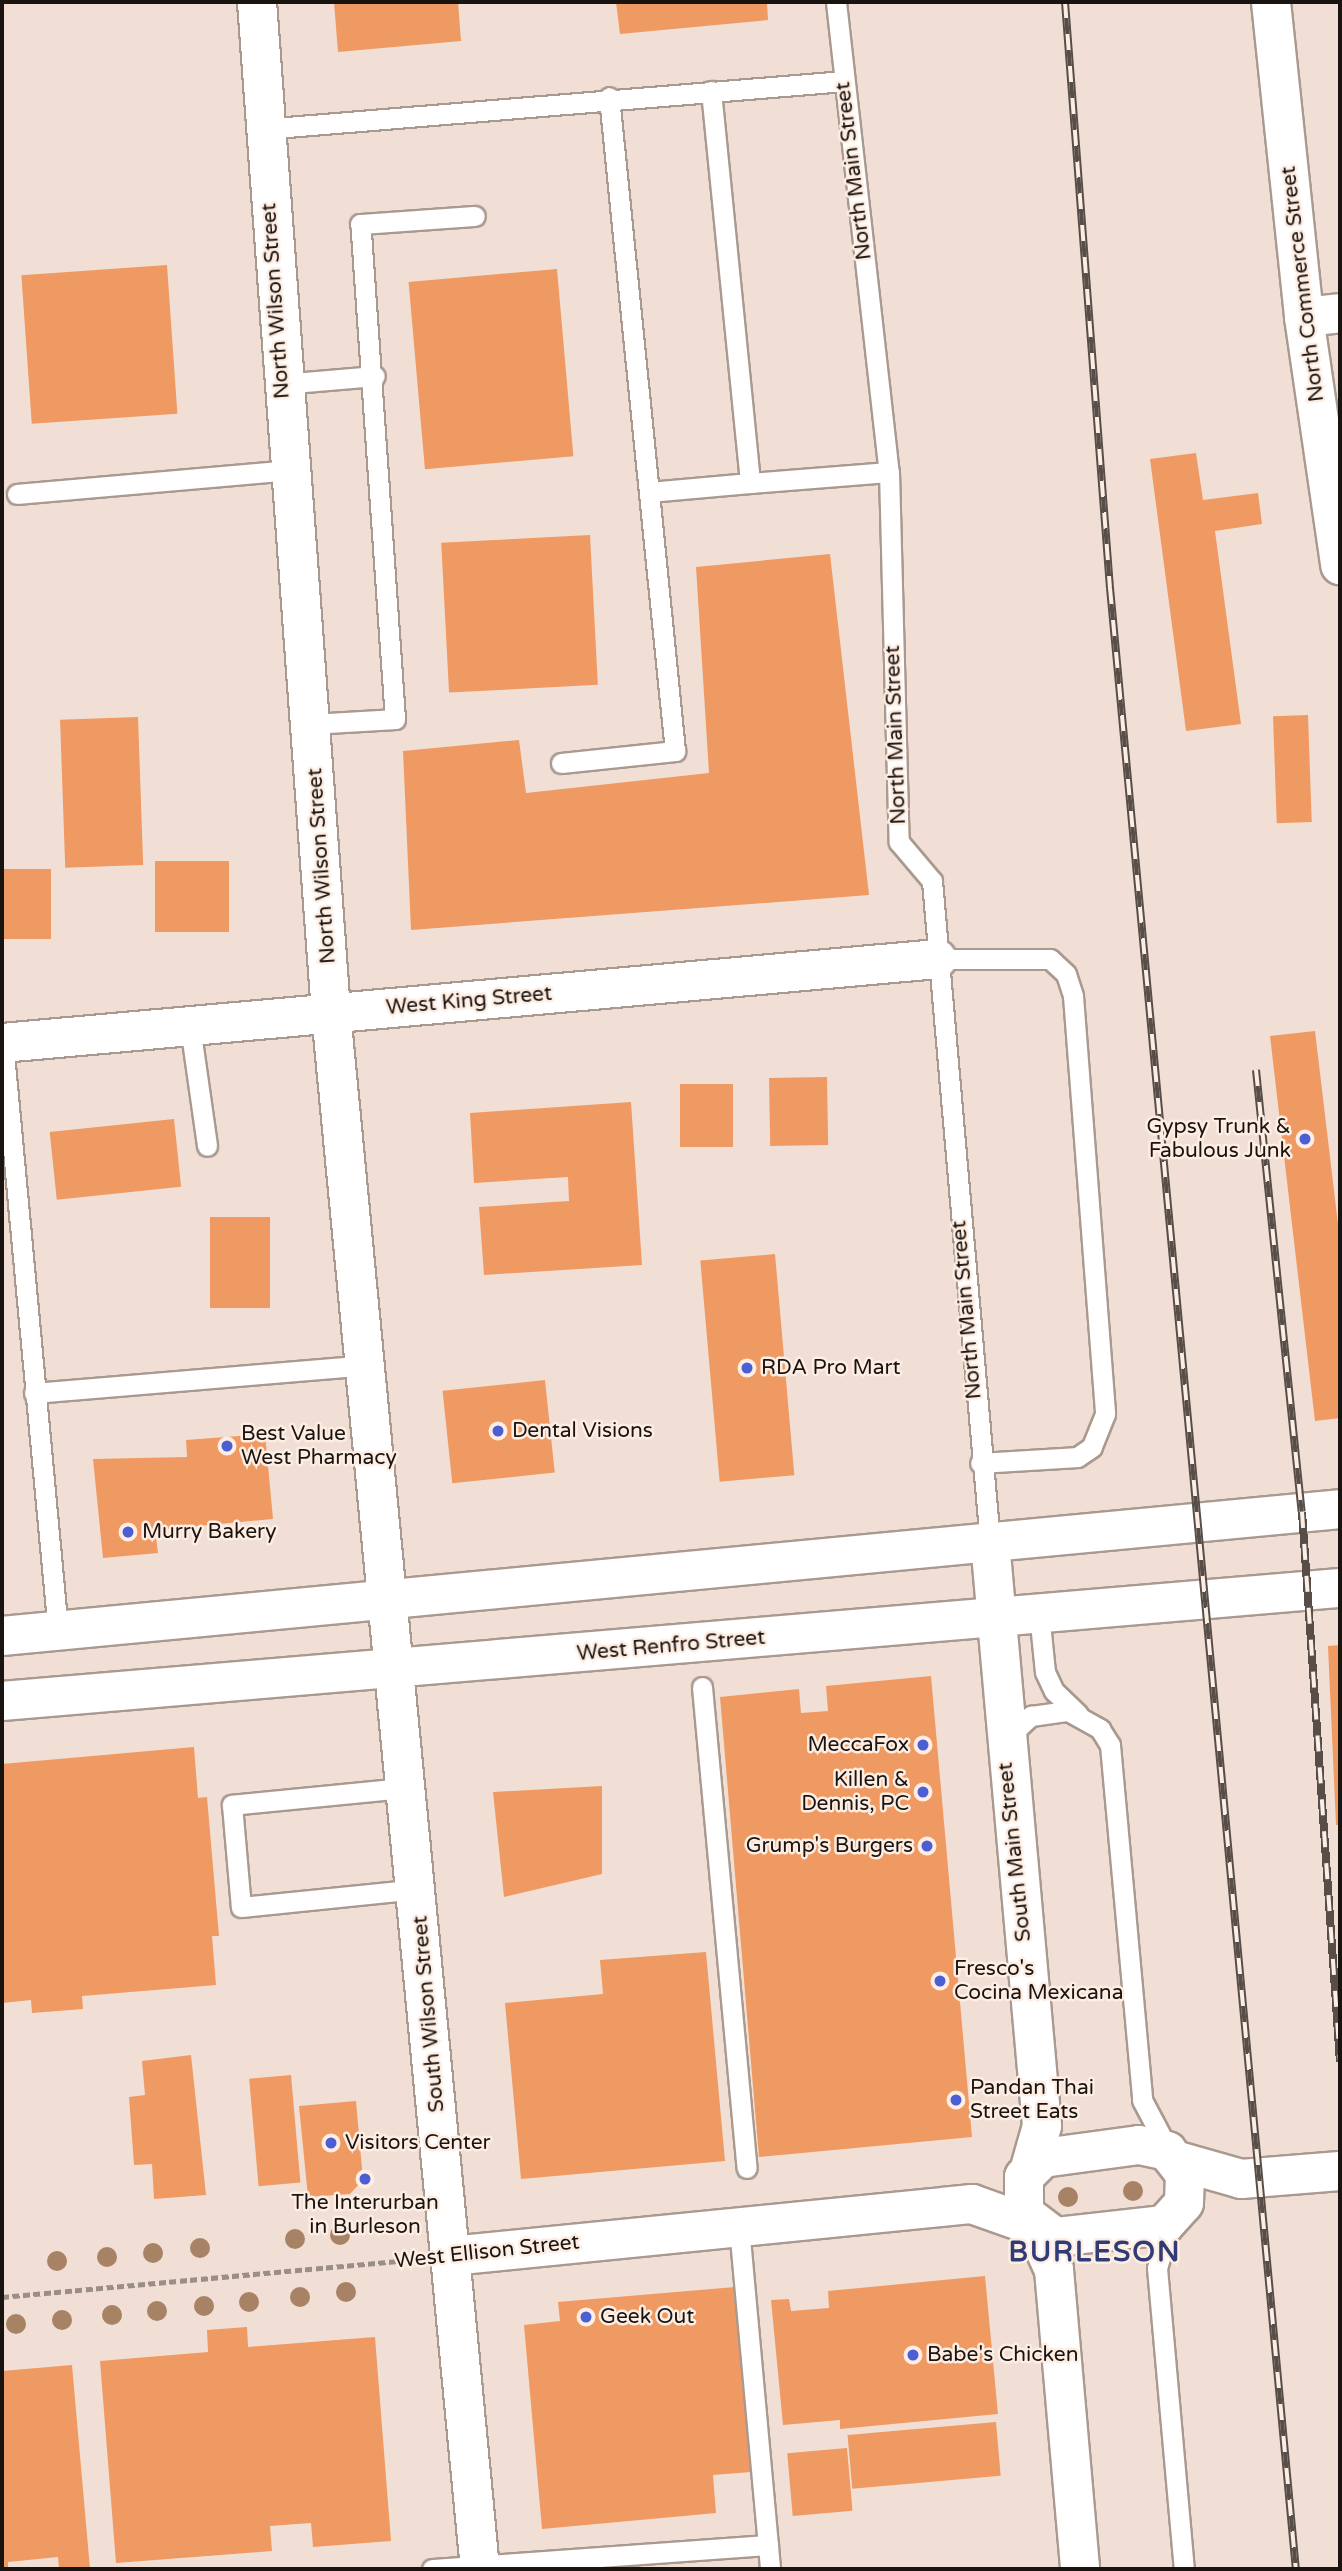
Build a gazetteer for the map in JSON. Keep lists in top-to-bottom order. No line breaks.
{"streets":{"street":["North Commerce Street","North Wilson Street","West King Street","West Renfro Street","South Main Street","South Wilson Street","West Ellison Street"],"lane":["North Main Street"]},"crossings":[["North Main Street","West King Street"],["North Main Street","South Main Street"],["North Wilson Street","West King Street"],["North Wilson Street","West Renfro Street"],["North Wilson Street","South Wilson Street"],["West Renfro Street","South Main Street"],["West Renfro Street","South Wilson Street"],["South Wilson Street","West Ellison Street"]],"districts":["BURLESON"],"places":["Gypsy Trunk & Fabulous Junk","RDA Pro Mart","Dental Visions","Best Value West Pharmacy","Murry Bakery","MeccaFox","Killen & Dennis, PC","Grump's Burgers","Fresco's Cocina Mexicana","Pandan Thai Street Eats","Visitors Center","The Interurban in Burleson","Geek Out","Babe's Chicken"]}
